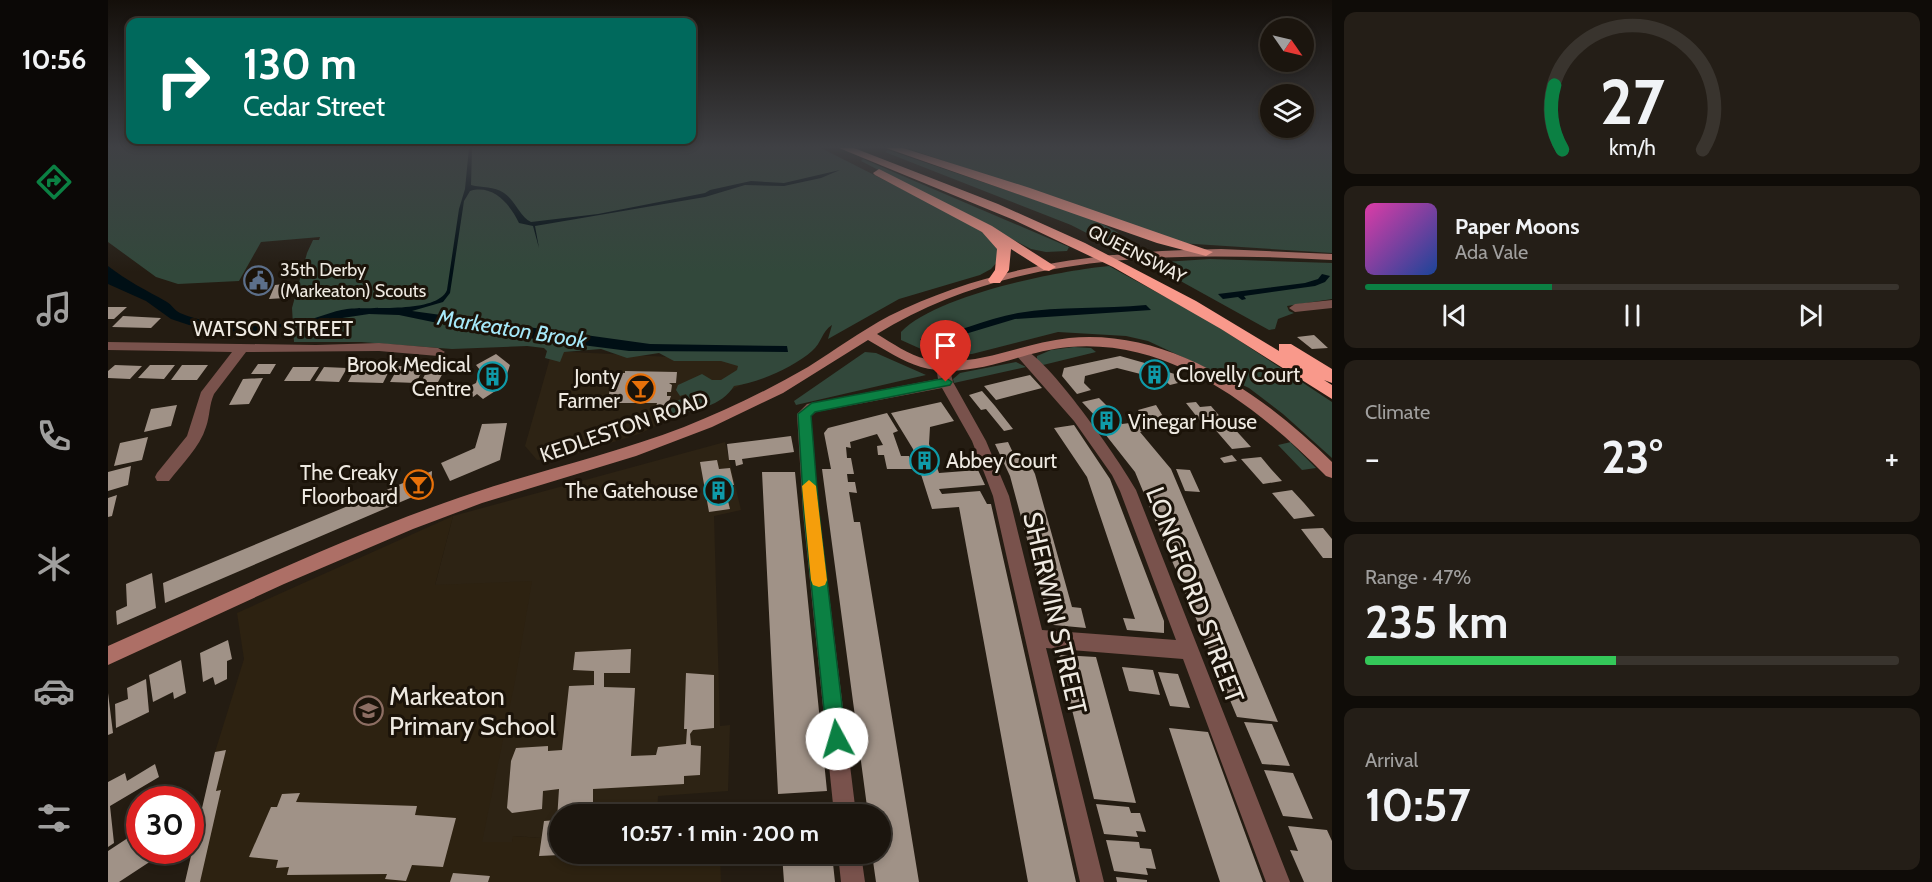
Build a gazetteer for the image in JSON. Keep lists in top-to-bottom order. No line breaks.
{"streets":{"highway":["QUEENSWAY"],"street":["WATSON STREET","KEDLESTON ROAD","LONGFORD STREET","SHERWIN STREET"]},"water":["Markeaton Brook"],"places":{"public building":["35th Derby (Markeaton) Scouts"],"building":["Clovelly Court","Brook Medical Centre","Vinegar House","Abbey Court","The Gatehouse"],"bar":["Jonty Farmer","The Creaky Floorboard"],"school or university":["Markeaton Primary School"]},"north":"bottom right","page":{"tabs":"10:56","turn":["130 m","Cedar Street"],"song":["Paper Moons","Ada Vale"],"tile":["Climate",["Range · 47%","235 km"],["Arrival","10:57"]],"heat":["−","23°","+"],"limit":"30","trip":"10:57 · 1 min · 200 m","gauge":["27","km/h"]}}
